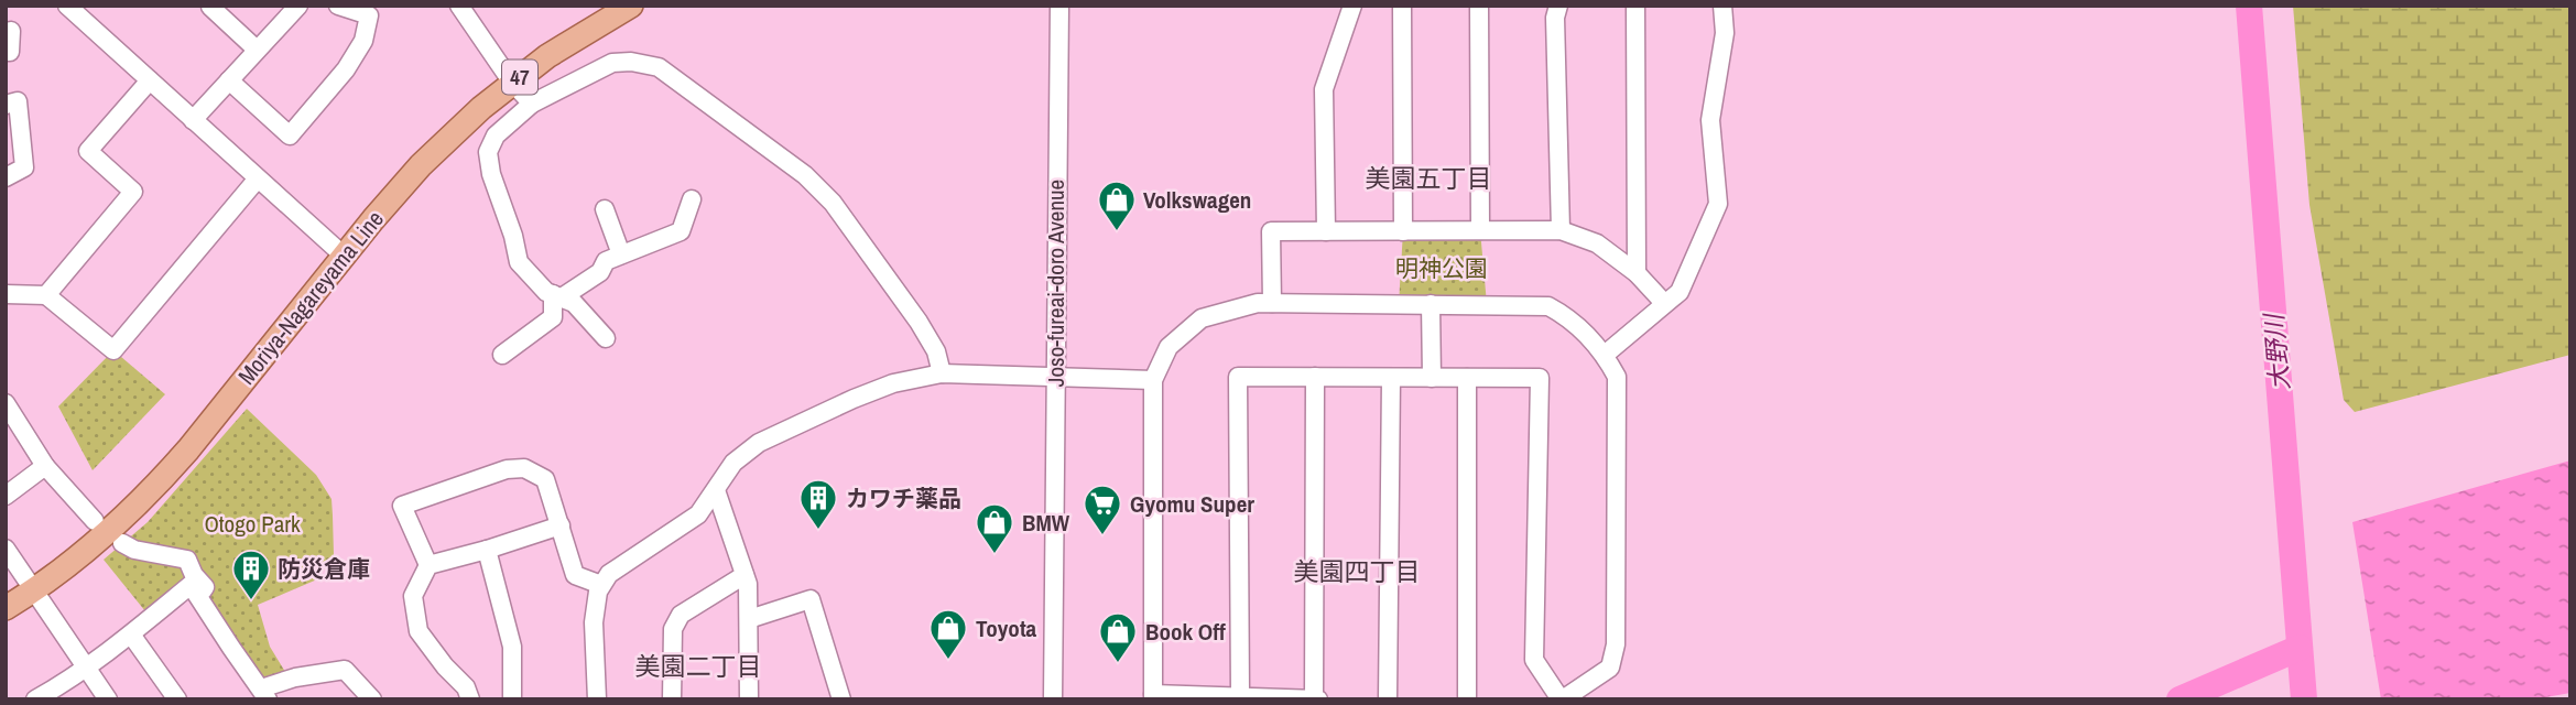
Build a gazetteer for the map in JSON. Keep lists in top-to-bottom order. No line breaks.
{"streets":{"main road":["47","Moriya-Nagareyama Line"],"street":["Joso-fureai-doro Avenue"]},"districts":["美園五丁目","美園四丁目","美園二丁目"],"water":["大野川"],"parks":["明神公園","Otogo Park"],"places":{"shop":["Volkswagen","BMW","Toyota","Book Off"],"building":["カワチ薬品","防災倉庫"],"supermarket":["Gyomu Super"]}}
